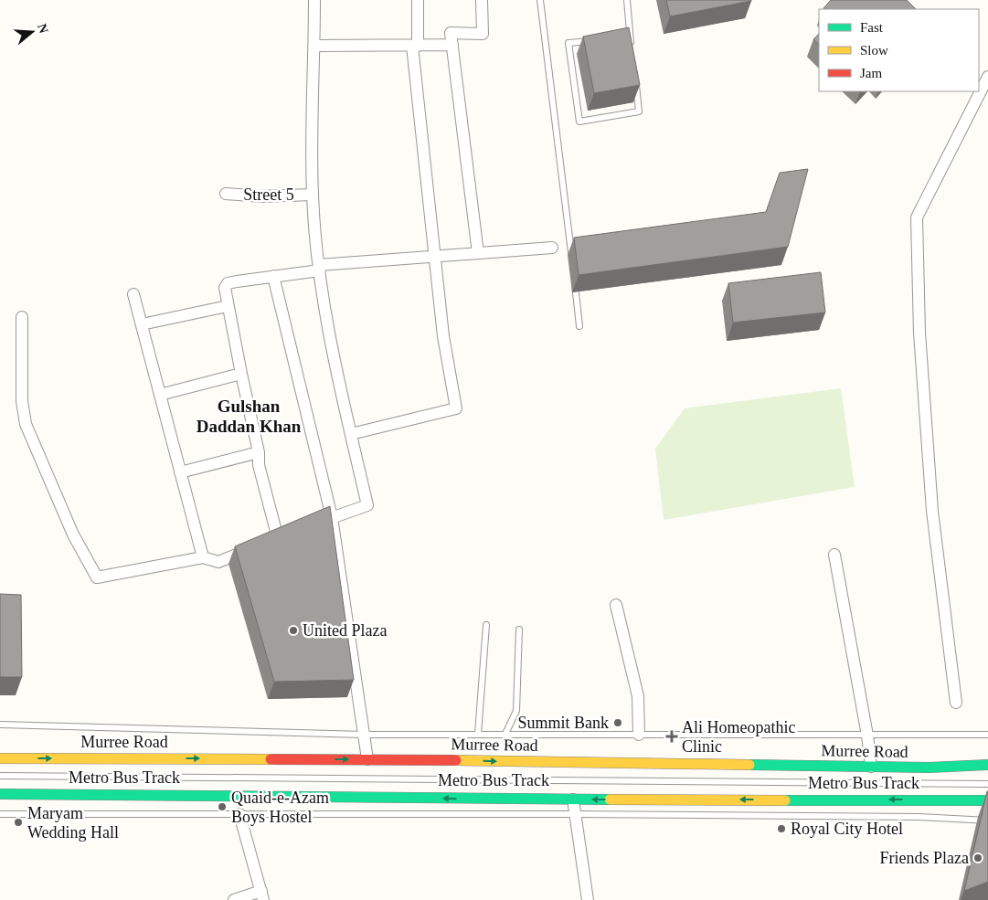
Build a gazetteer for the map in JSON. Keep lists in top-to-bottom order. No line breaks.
{"streets":{"main road":["Murree Road"],"street":["Street 5"],"lane":["Metro Bus Track"]},"districts":["Gulshan Daddan Khan"],"places":{"other":["United Plaza","Summit Bank","Quaid-e-Azam Boys Hostel","Maryam Wedding Hall","Royal City Hotel","Friends Plaza"],"health":["Ali Homeopathic Clinic"]},"legend":["Fast","Slow","Jam"],"north":"right"}
